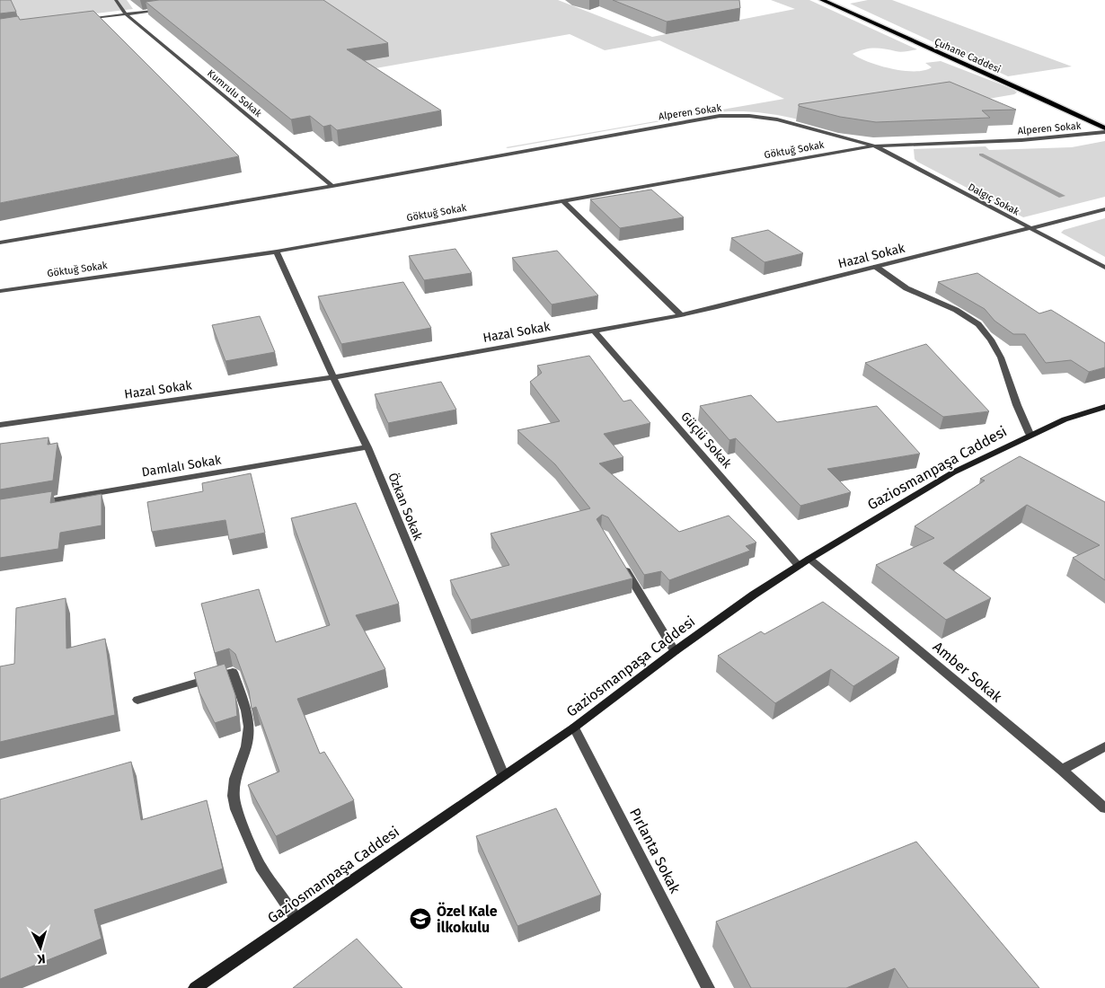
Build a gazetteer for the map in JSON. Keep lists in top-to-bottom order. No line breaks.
{"streets":{"main road":["Çuhane Caddesi"],"street":["Kumrulu Sokak","Alperen Sokak","Göktuğ Sokak","Dalgıç Sokak","Hazal Sokak","Güçlü Sokak","Damlalı Sokak","Gaziosmanpaşa Caddesi","Özkan Sokak","Amber Sokak","Pırlanta Sokak"]},"crossings":[["Çuhane Caddesi","Alperen Sokak"],["Kumrulu Sokak","Alperen Sokak"],["Alperen Sokak","Göktuğ Sokak"],["Alperen Sokak","Dalgıç Sokak"],["Göktuğ Sokak","Dalgıç Sokak"],["Göktuğ Sokak","Özkan Sokak"],["Dalgıç Sokak","Hazal Sokak"],["Hazal Sokak","Güçlü Sokak"],["Hazal Sokak","Özkan Sokak"],["Güçlü Sokak","Gaziosmanpaşa Caddesi"],["Damlalı Sokak","Özkan Sokak"],["Gaziosmanpaşa Caddesi","Özkan Sokak"],["Gaziosmanpaşa Caddesi","Amber Sokak"],["Gaziosmanpaşa Caddesi","Pırlanta Sokak"]],"places":{"school or university":["Özel Kale İlkokulu"]},"north":"bottom"}
